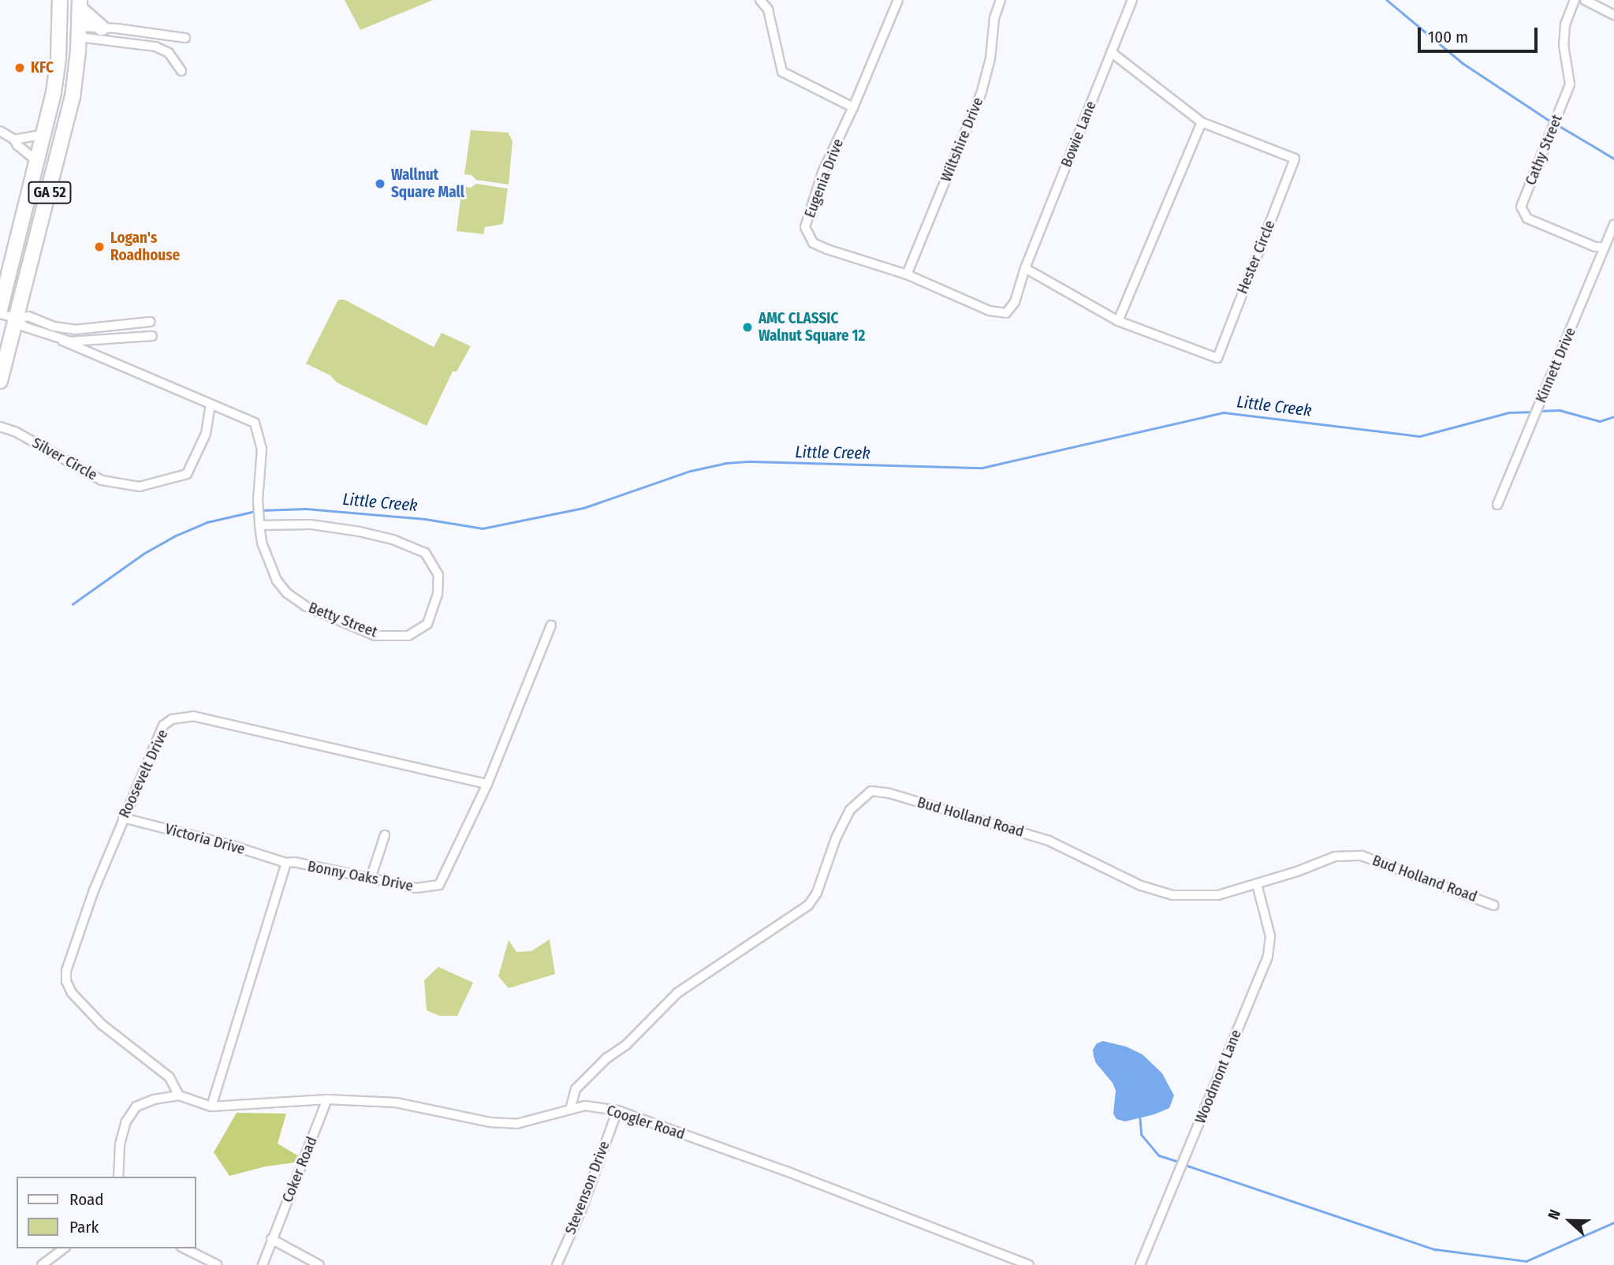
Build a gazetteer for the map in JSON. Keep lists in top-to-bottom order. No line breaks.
{"streets":{"main road":["GA 52"],"street":["Bowie Lane","Wiltshire Drive","Cathy Street","Eugenia Drive","Hester Circle","Kinnett Drive","Silver Circle","Betty Street","Roosevelt Drive","Bud Holland Road","Victoria Drive","Bonny Oaks Drive","Woodmont Lane","Coogler Road","Coker Road","Stevenson Drive"]},"crossings":[["Bowie Lane","Eugenia Drive"],["Bowie Lane","Hester Circle"],["Wiltshire Drive","Eugenia Drive"],["Cathy Street","Kinnett Drive"],["Eugenia Drive","Hester Circle"],["GA 52","Betty Street"],["Silver Circle","Betty Street"],["Roosevelt Drive","Victoria Drive"],["Roosevelt Drive","Bonny Oaks Drive"],["Roosevelt Drive","Coogler Road"],["Bud Holland Road","Woodmont Lane"],["Bud Holland Road","Coogler Road"],["Victoria Drive","Bonny Oaks Drive"],["Bonny Oaks Drive","Coogler Road"],["Coogler Road","Coker Road"],["Coogler Road","Stevenson Drive"]],"water":["Little Creek"],"places":["KFC","Wallnut Square Mall","Logan's Roadhouse","AMC CLASSIC Walnut Square 12"],"legend":["Road","Park"],"scale_bar":"100 m","north":"left"}
